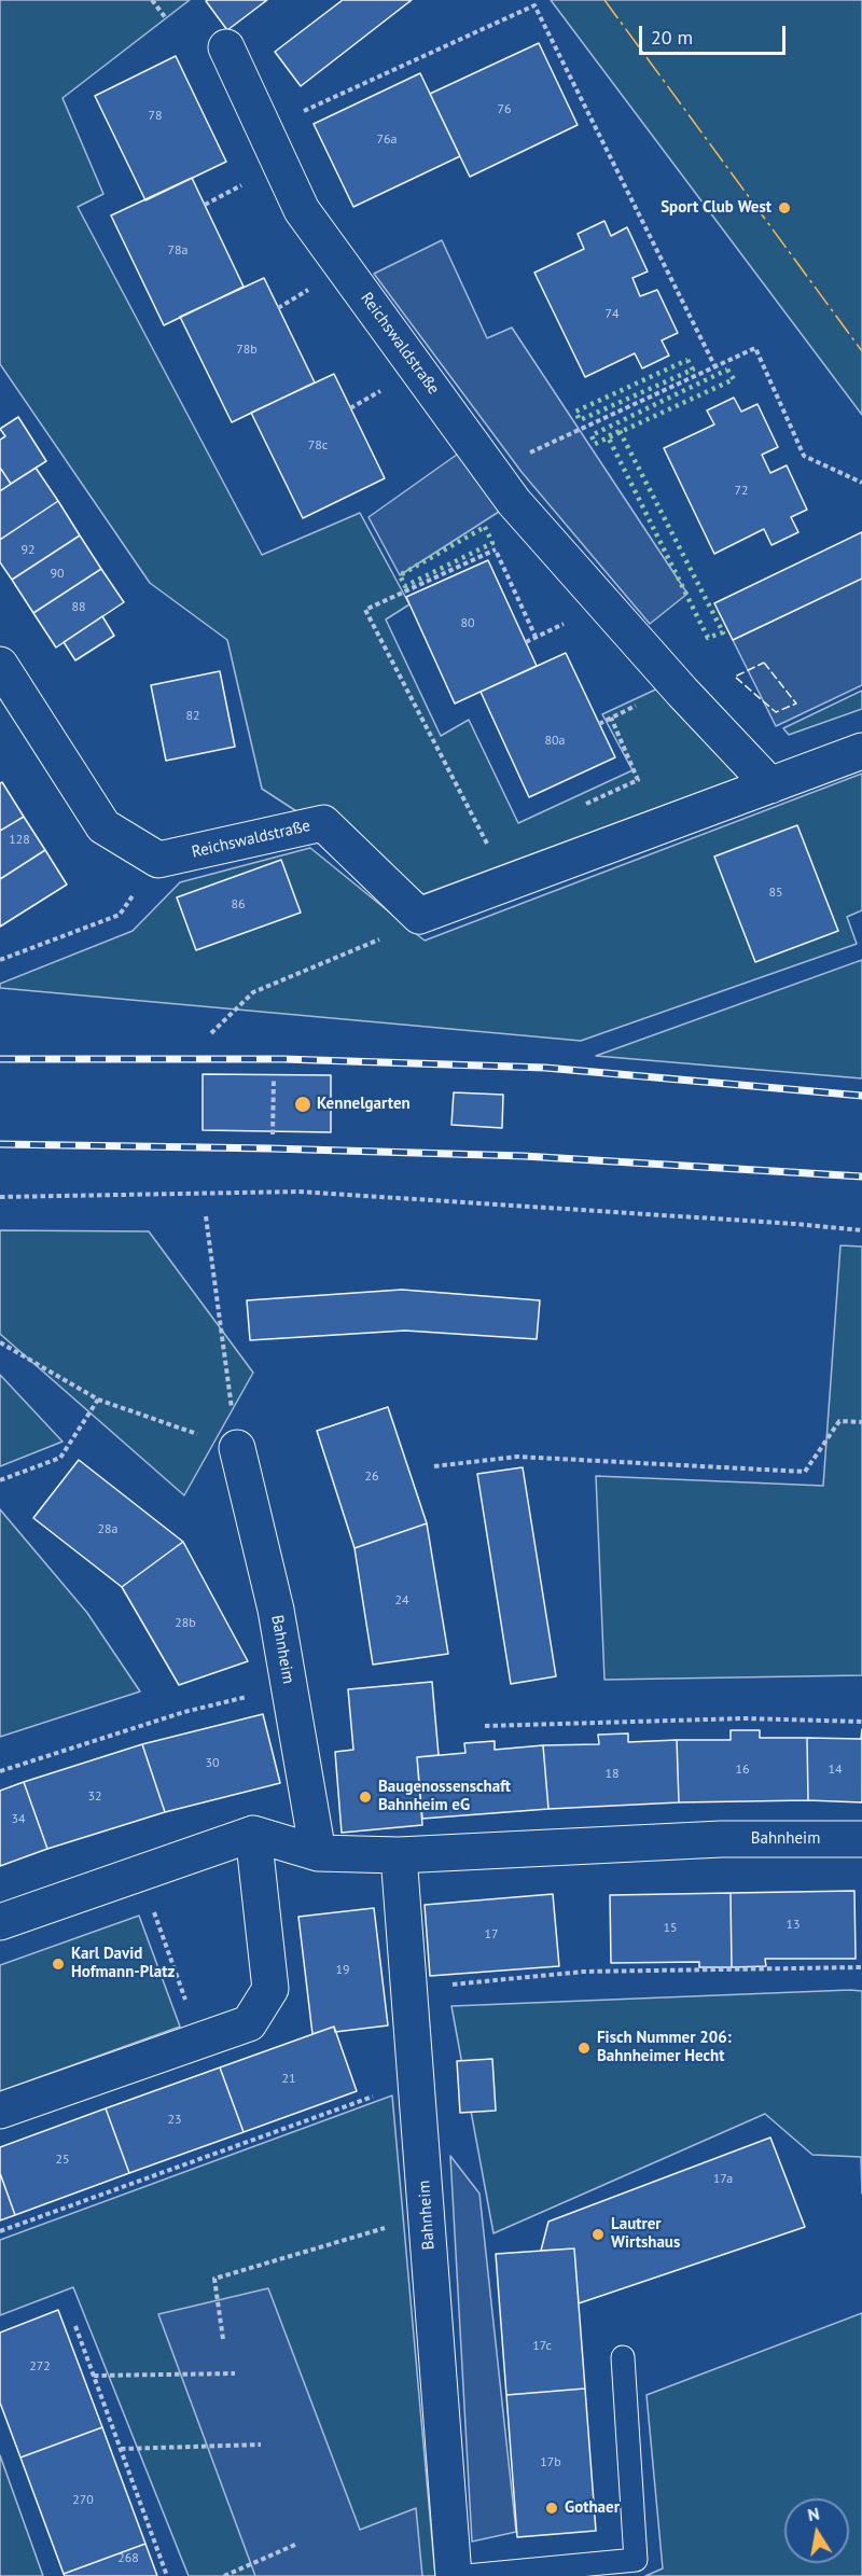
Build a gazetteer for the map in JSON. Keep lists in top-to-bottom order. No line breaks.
{"streets":{"street":["Reichswaldstraße","Bahnheim"]},"places":["Sport Club West","Kennelgarten","Baugenossenschaft Bahnheim eG","Karl David Hofmann-Platz","Fisch Nummer 206: Bahnheimer Hecht","Lautrer Wirtshaus","Gothaer"],"house_numbers":["76","78","76a","78a","74","78b","78c","72","92","90","88","80","82","80a","128","85","86","26","28a","24","28b","30","16","14","18","32","34","13","15","17","19","21","23","25","17a","17c","272","17b","270","268"],"scale_bar":"20 m","north":"top"}
